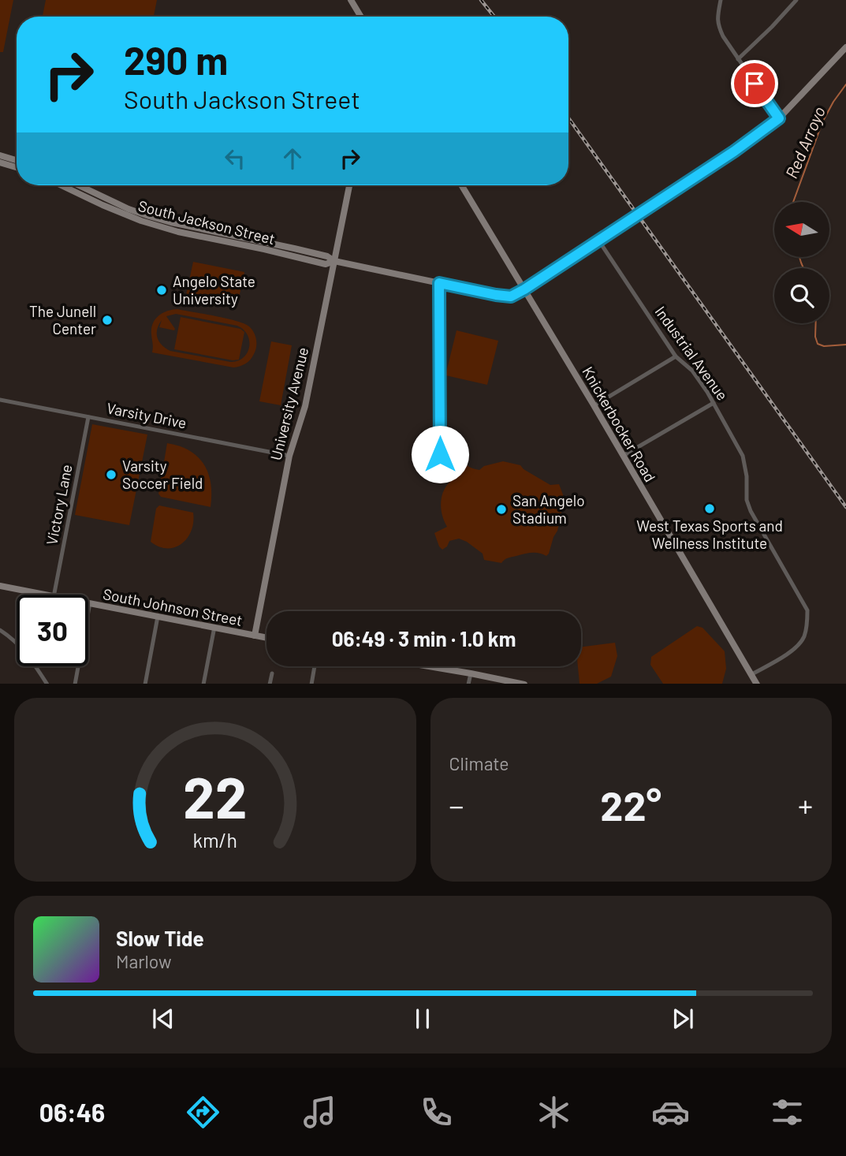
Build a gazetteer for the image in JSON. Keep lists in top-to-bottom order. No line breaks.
{"streets":{"main road":["South Jackson Street","University Avenue","Knickerbocker Road","South Johnson Street"],"street":["Industrial Avenue","Varsity Drive","Victory Lane"]},"crossings":[["South Jackson Street","Industrial Avenue"],["South Jackson Street","University Avenue"],["South Jackson Street","Knickerbocker Road"],["Industrial Avenue","Knickerbocker Road"],["University Avenue","Varsity Drive"],["University Avenue","South Johnson Street"],["Varsity Drive","Victory Lane"]],"water":["Red Arroyo"],"places":["Angelo State University","The Junell Center","Varsity Soccer Field","West Texas Sports and Wellness Institute","San Angelo Stadium"],"north":"left","page":{"turn":["290 m","South Jackson Street"],"limit":"30","trip":"06:49 · 3 min · 1.0 km","tile":"Climate","heat":["−","22°","+"],"song":["Slow Tide","Marlow"],"tabs":"06:46","gauge":["22","km/h"]}}
